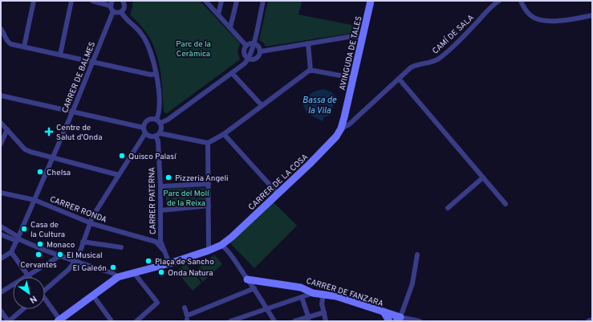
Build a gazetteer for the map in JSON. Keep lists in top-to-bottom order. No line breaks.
{"streets":{"main road":["AVINGUDA DE TALES","CARRER DE LA COSA","CARRER DE FANZARA"],"street":["CAMÍ DE SALA","CARRER DE BALMES","CARRER PATERNA","CARRER RONDA"]},"crossings":[["CAMÍ DE SALA","CARRER DE LA COSA"],["AVINGUDA DE TALES","CARRER DE LA COSA"],["CARRER DE BALMES","CARRER RONDA"],["CARRER DE LA COSA","CARRER PATERNA"],["CARRER PATERNA","CARRER RONDA"]],"water":["Bassa de la Vila"],"parks":["Parc de la Ceràmica","Parc del Molí de la Reixa"],"places":{"health":["Centre de Salut d'Onda"],"other":["Quisco Palasí","Chelsa","Pizzeria Angeli","Casa de la Cultura","Monaco","Cervantes","El Musical","Plaça de Sancho","El Galeón","Onda Natura"]},"north":"bottom right"}
